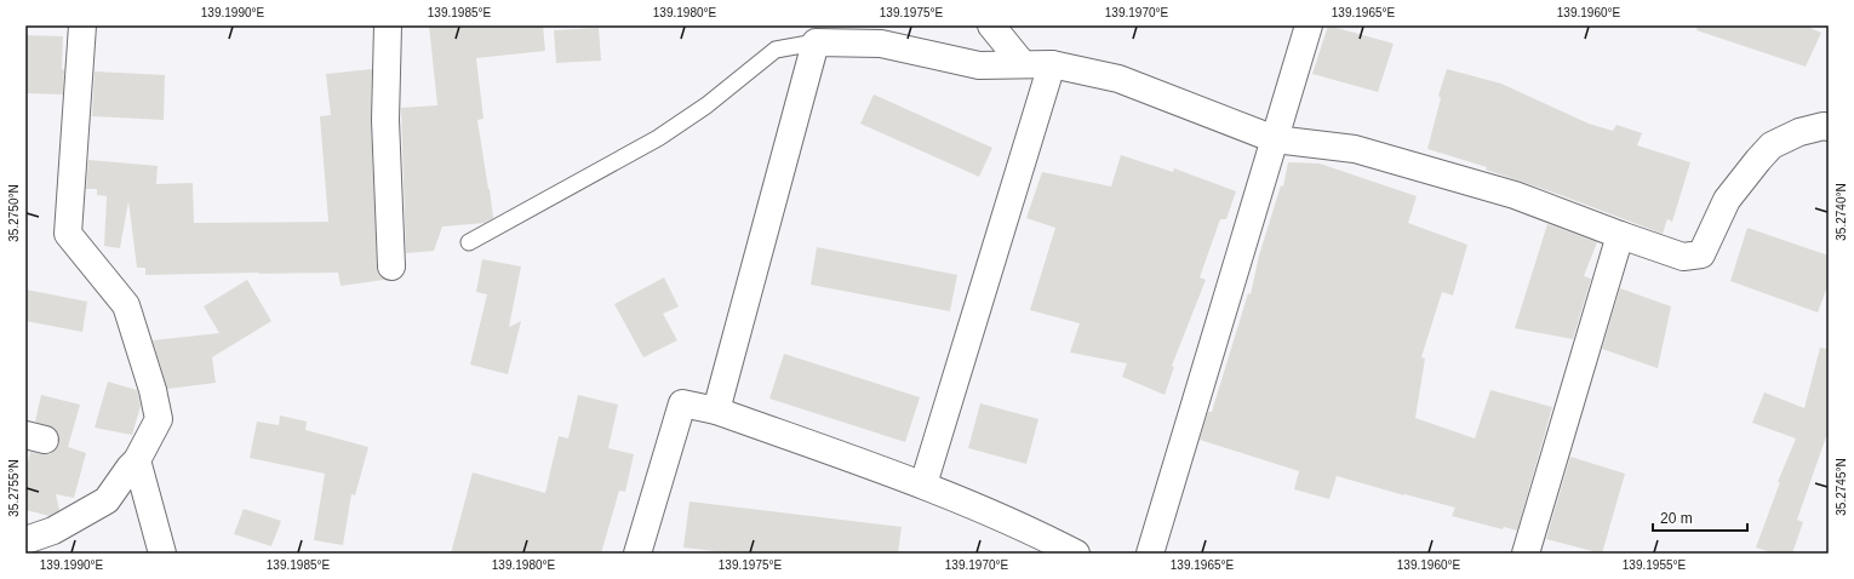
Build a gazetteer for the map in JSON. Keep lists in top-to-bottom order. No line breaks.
{"scale_bar":"20 m","coordinates":["139.1990°E","139.1985°E","139.1980°E","139.1975°E","139.1970°E","139.1965°E","139.1960°E","35.2740°N","35.2750°N","35.2745°N","35.2755°N","139.1955°E"]}
